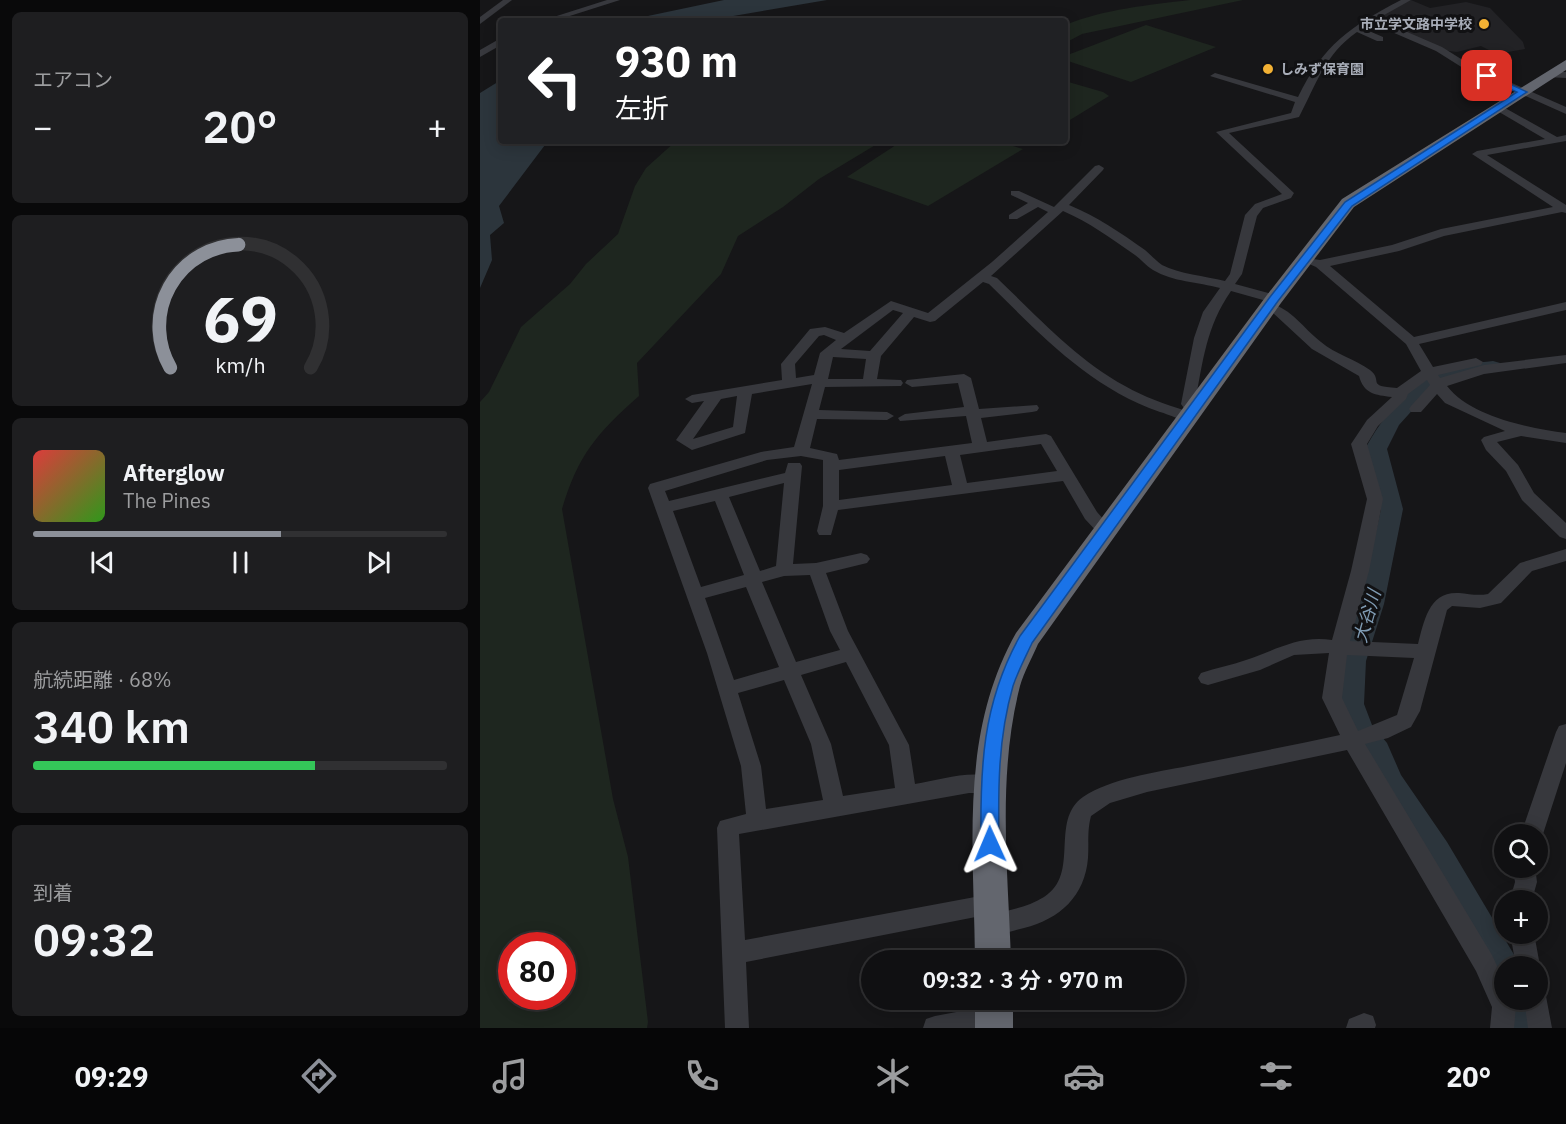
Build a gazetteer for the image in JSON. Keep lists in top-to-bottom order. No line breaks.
{"water":["大谷川"],"places":["市立学文路中学校","しみず保育園"],"page":{"tile":["エアコン",["航続距離 · 68%","340 km"],["到着","09:32"]],"turn":["930 m","左折"],"heat":["−","20°","+"],"song":["Afterglow","The Pines"],"map_buttons":["+","−"],"limit":"80","trip":"09:32 · 3 分 · 970 m","tabs":["09:29","20°"],"gauge":["69","km/h"]}}
